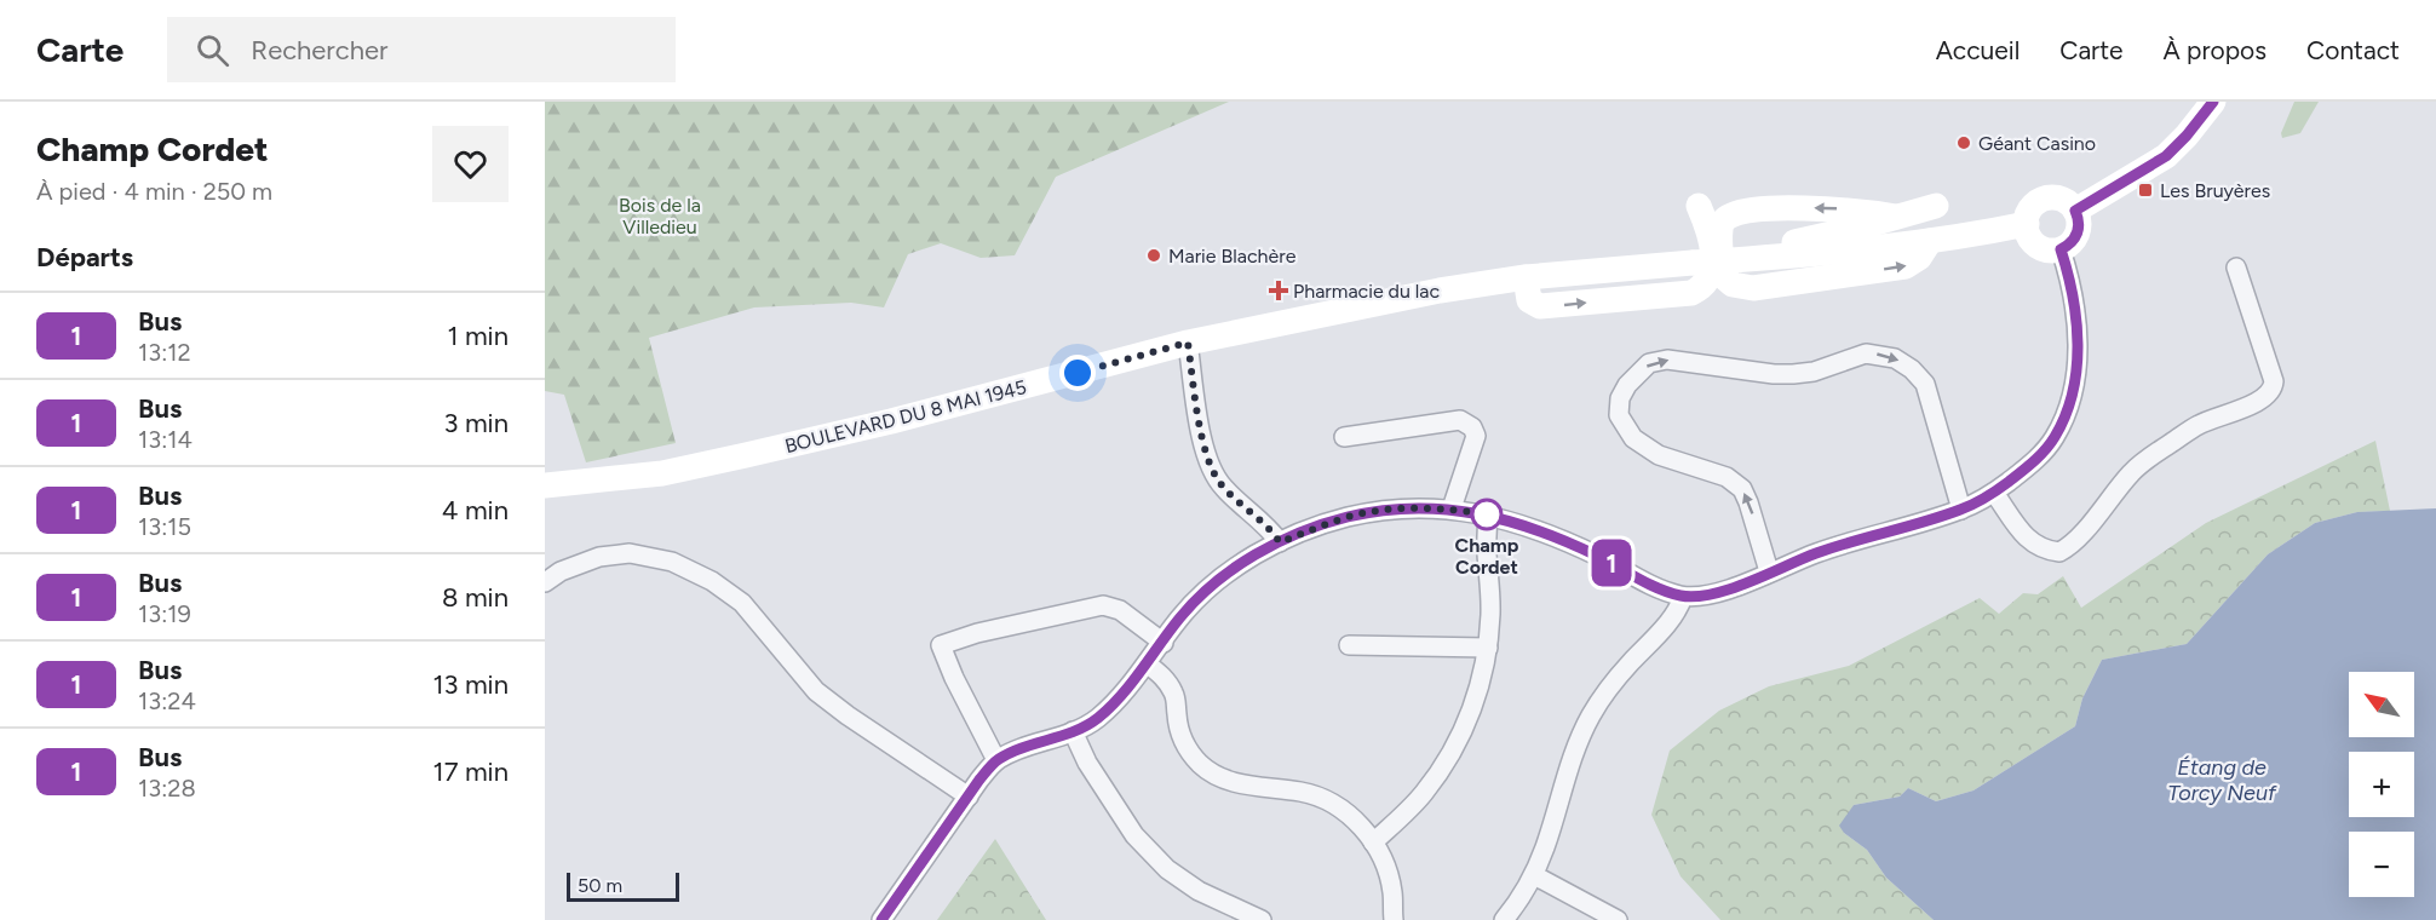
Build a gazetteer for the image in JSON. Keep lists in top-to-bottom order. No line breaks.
{"streets":{"street":["BOULEVARD DU 8 MAI 1945"]},"water":["Étang de Torcy Neuf"],"parks":["Bois de la Villedieu"],"places":{"other":["Géant Casino","Marie Blachère","Champ Cordet"],"transit":["Les Bruyères"],"health":["Pharmacie du lac"]},"lines":["bus line 1"],"scale_bar":"50 m","north":"top left","page":{"header":"Carte","search":"Rechercher","nav":["Accueil","Carte","À propos","Contact"],"heading":[["Champ Cordet","À pied · 4 min · 250 m"],"Départs"],"on_map":"1","list":[{"mark":"1","name":"Bus","note":"13:12","value":"1 min"},{"mark":"1","name":"Bus","note":"13:14","value":"3 min"},{"mark":"1","name":"Bus","note":"13:15","value":"4 min"},{"mark":"1","name":"Bus","note":"13:19","value":"8 min"},{"mark":"1","name":"Bus","note":"13:24","value":"13 min"},{"mark":"1","name":"Bus","note":"13:28","value":"17 min"}],"map_buttons":["+","−"],"scale":"50 m"}}
